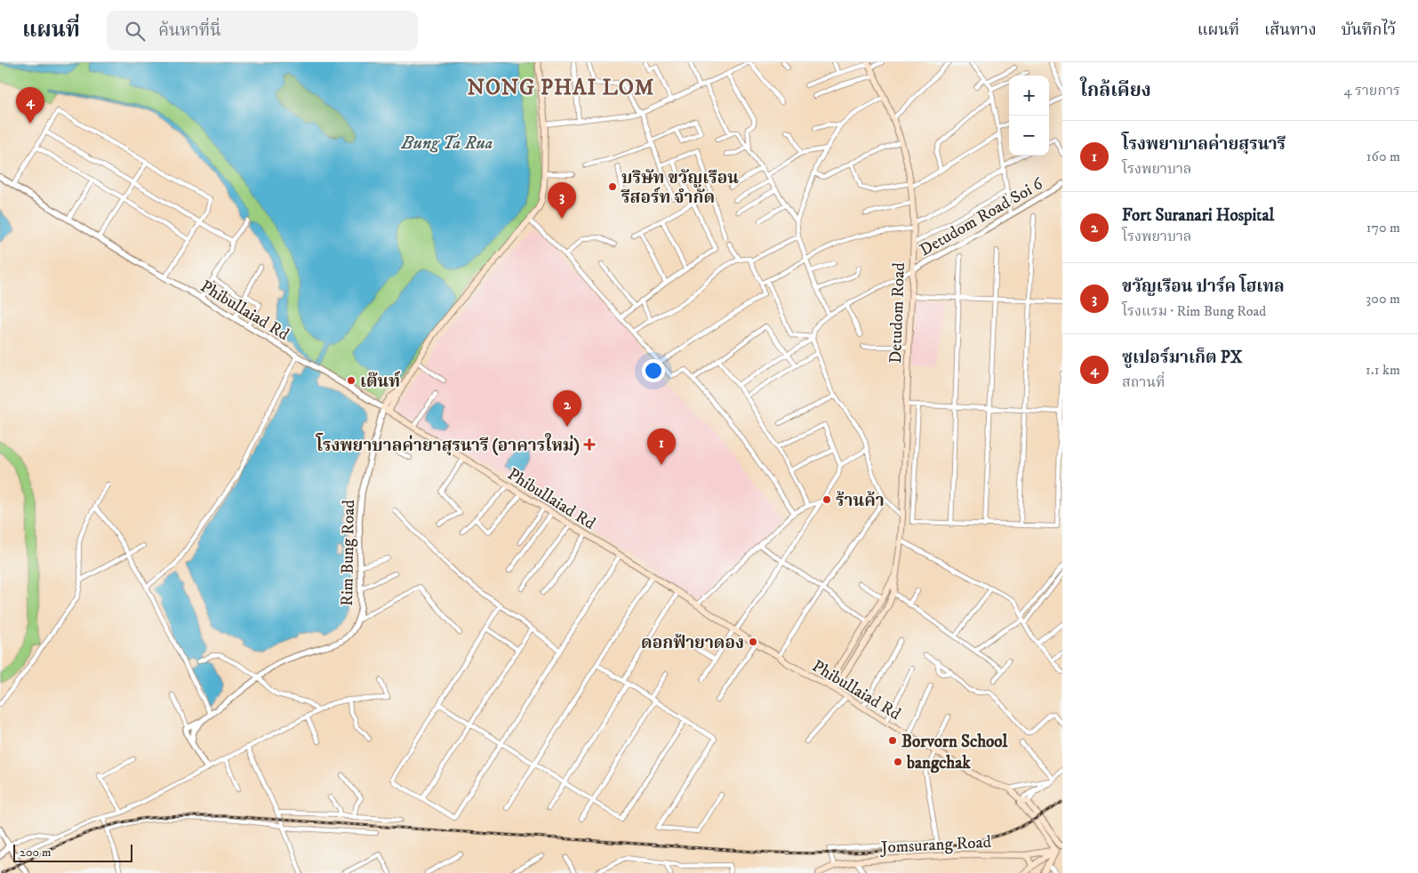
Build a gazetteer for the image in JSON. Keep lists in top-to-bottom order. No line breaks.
{"streets":{"main road":["Phibullaiad Rd","Detudom Road","Rim Bung Road","Jomsurang Road"],"street":["Detudom Road Soi 6"]},"crossings":[["Detudom Road Soi 6","Detudom Road"],["Phibullaiad Rd","Detudom Road"],["Phibullaiad Rd","Rim Bung Road"],["Phibullaiad Rd","Jomsurang Road"]],"districts":["NONG PHAI LOM"],"water":["Bung Ta Rua"],"places":{"other":["บริษัท ขวัญเรือน รีสอร์ท จำกัด","เต๊นท์","ร้านค้า","ดอกฟ้ายาดอง","Borvorn School","bangchak"],"health":["โรงพยาบาลค่ายาสุรนารี (อาคารใหม่)"]},"scale_bar":"200 m","page":{"header":"แผนที่","search":"ค้นหาที่นี่","nav":["แผนที่","เส้นทาง","บันทึกไว้"],"heading":["ใกล้เคียง","4 รายการ"],"map_buttons":["+","−"],"pins":["4","3","2","1"],"list":[{"mark":"1","name":"โรงพยาบาลค่ายสุรนารี","note":"โรงพยาบาล","value":"160 m"},{"mark":"2","name":"Fort Suranari Hospital","note":"โรงพยาบาล","value":"170 m"},{"mark":"3","name":"ขวัญเรือน ปาร์ค โฮเทล","note":"โรงแรม · Rim Bung Road","value":"300 m"},{"mark":"4","name":"ซูเปอร์มาเก็ต PX","note":"สถานที่","value":"1.1 km"}],"scale":"200 m"}}
